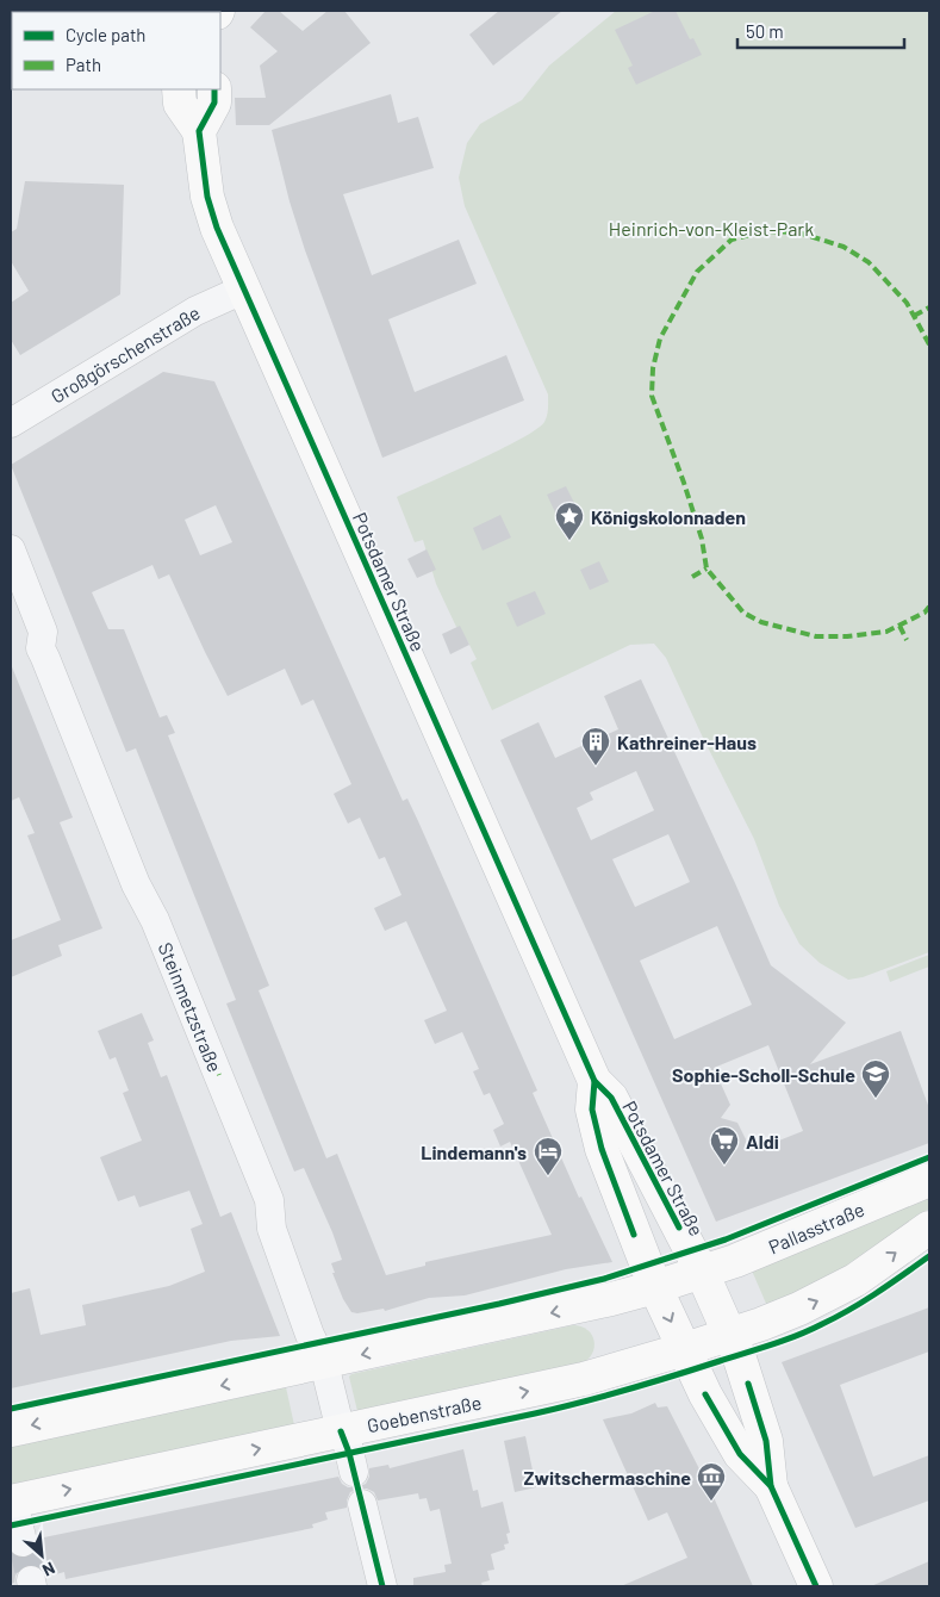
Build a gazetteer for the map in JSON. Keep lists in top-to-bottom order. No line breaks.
{"streets":{"main road":["Potsdamer Straße","Pallasstraße","Goebenstraße"],"street":["Großgörschenstraße","Steinmetzstraße"]},"crossings":[["Großgörschenstraße","Potsdamer Straße"],["Potsdamer Straße","Pallasstraße"],["Potsdamer Straße","Goebenstraße"],["Steinmetzstraße","Goebenstraße"]],"parks":["Heinrich-von-Kleist-Park"],"places":{"place":["Königskolonnaden"],"building":["Kathreiner-Haus"],"school or university":["Sophie-Scholl-Schule"],"supermarket":["Aldi"],"hotel":["Lindemann's"],"museum":["Zwitschermaschine"]},"legend":["Cycle path","Path"],"scale_bar":"50 m","north":"bottom right"}
